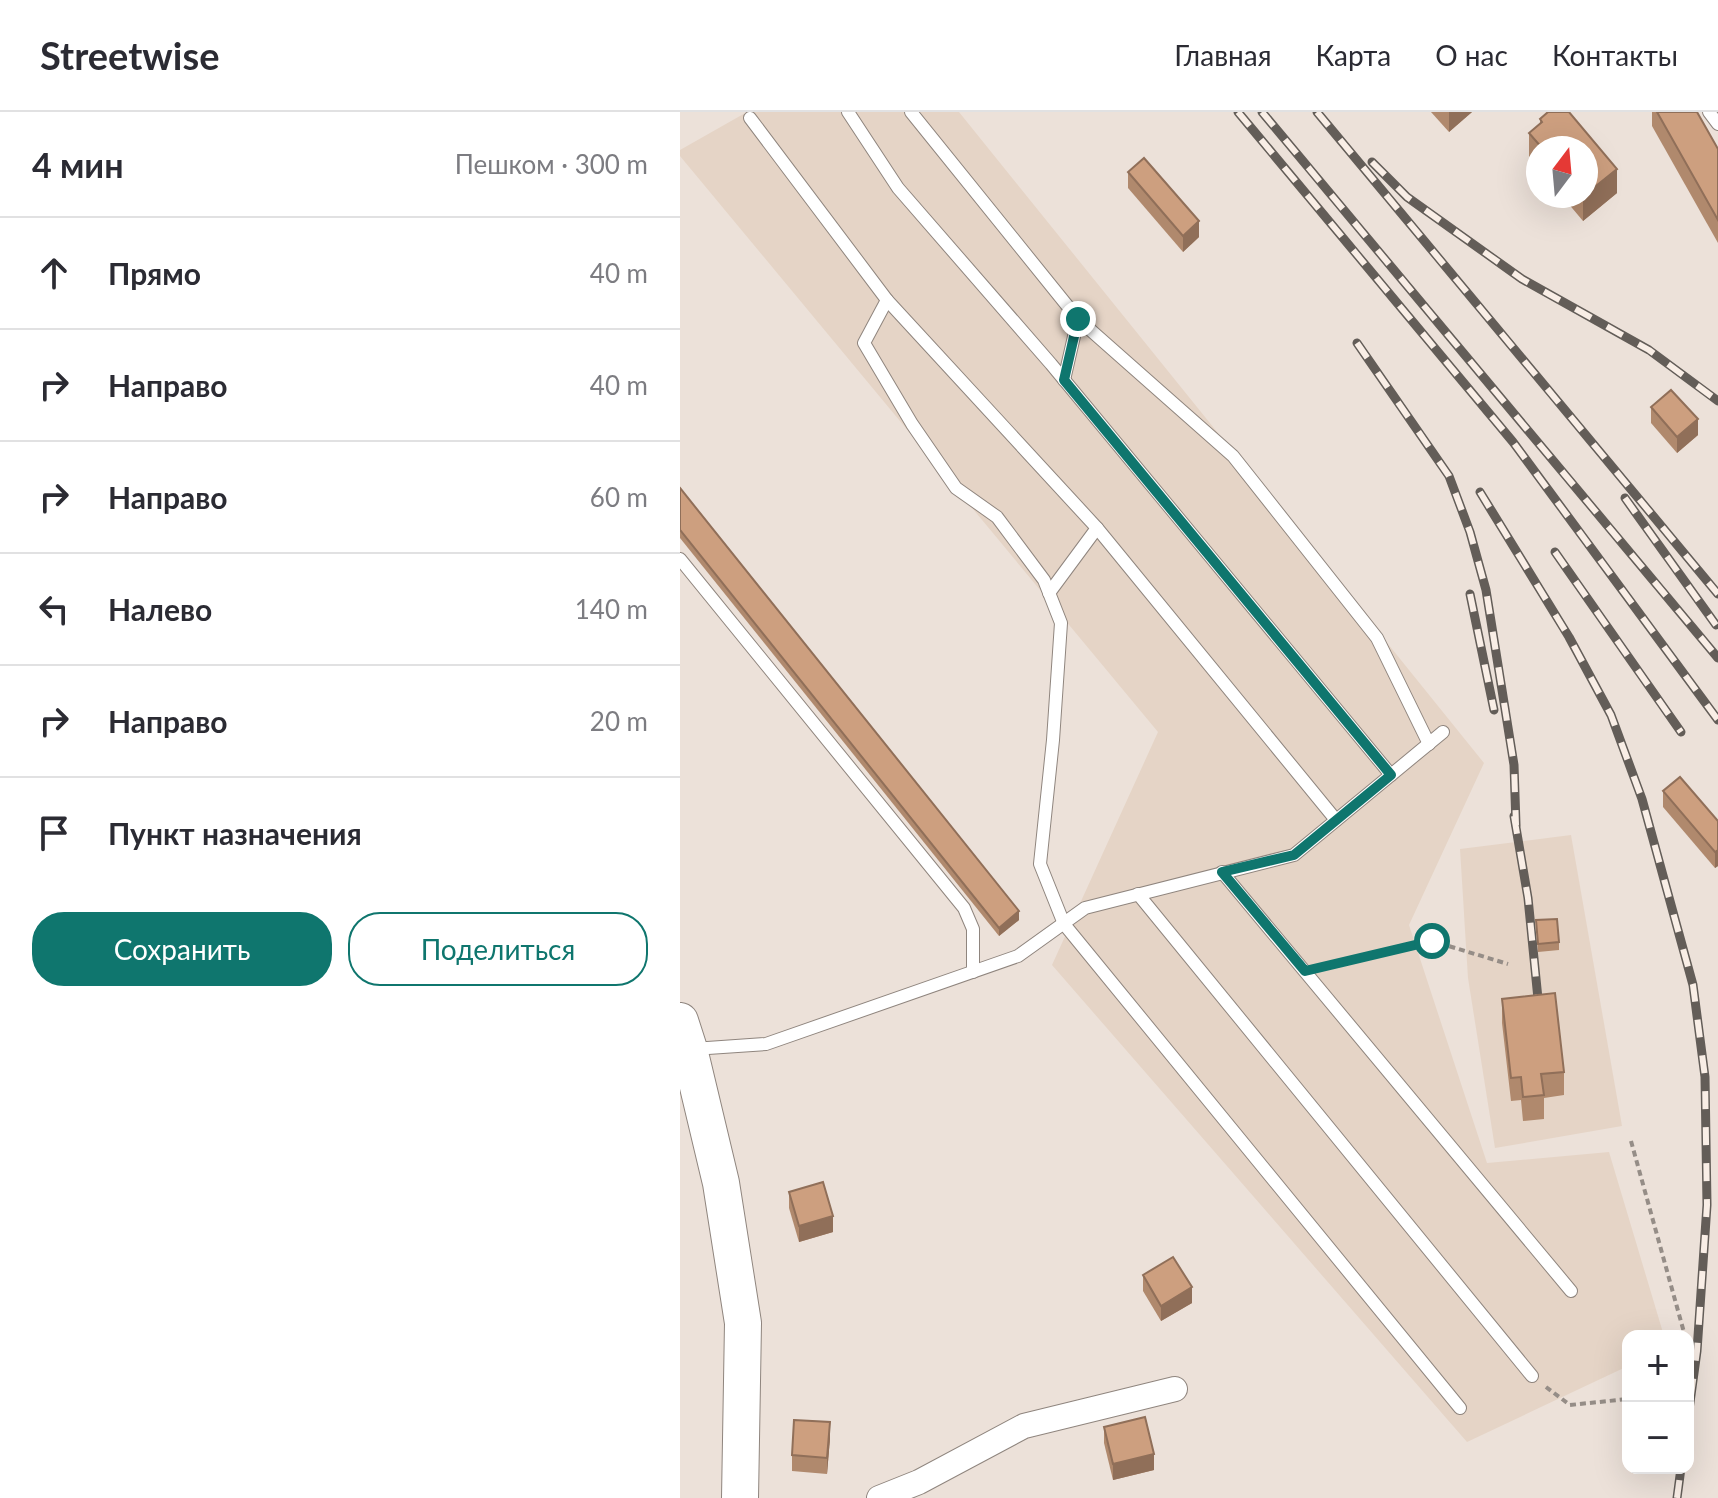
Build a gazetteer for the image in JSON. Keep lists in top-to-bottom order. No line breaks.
{"north":"top","page":{"header":"Streetwise","nav":["Главная","Карта","О нас","Контакты"],"heading":["4 мин","Пешком · 300 m"],"list":[["Прямо","40 m"],["Направо","40 m"],["Направо","60 m"],["Налево","140 m"],["Направо","20 m"],"Пункт назначения"],"buttons":["Сохранить","Поделиться"],"map_buttons":["+","−"]}}
